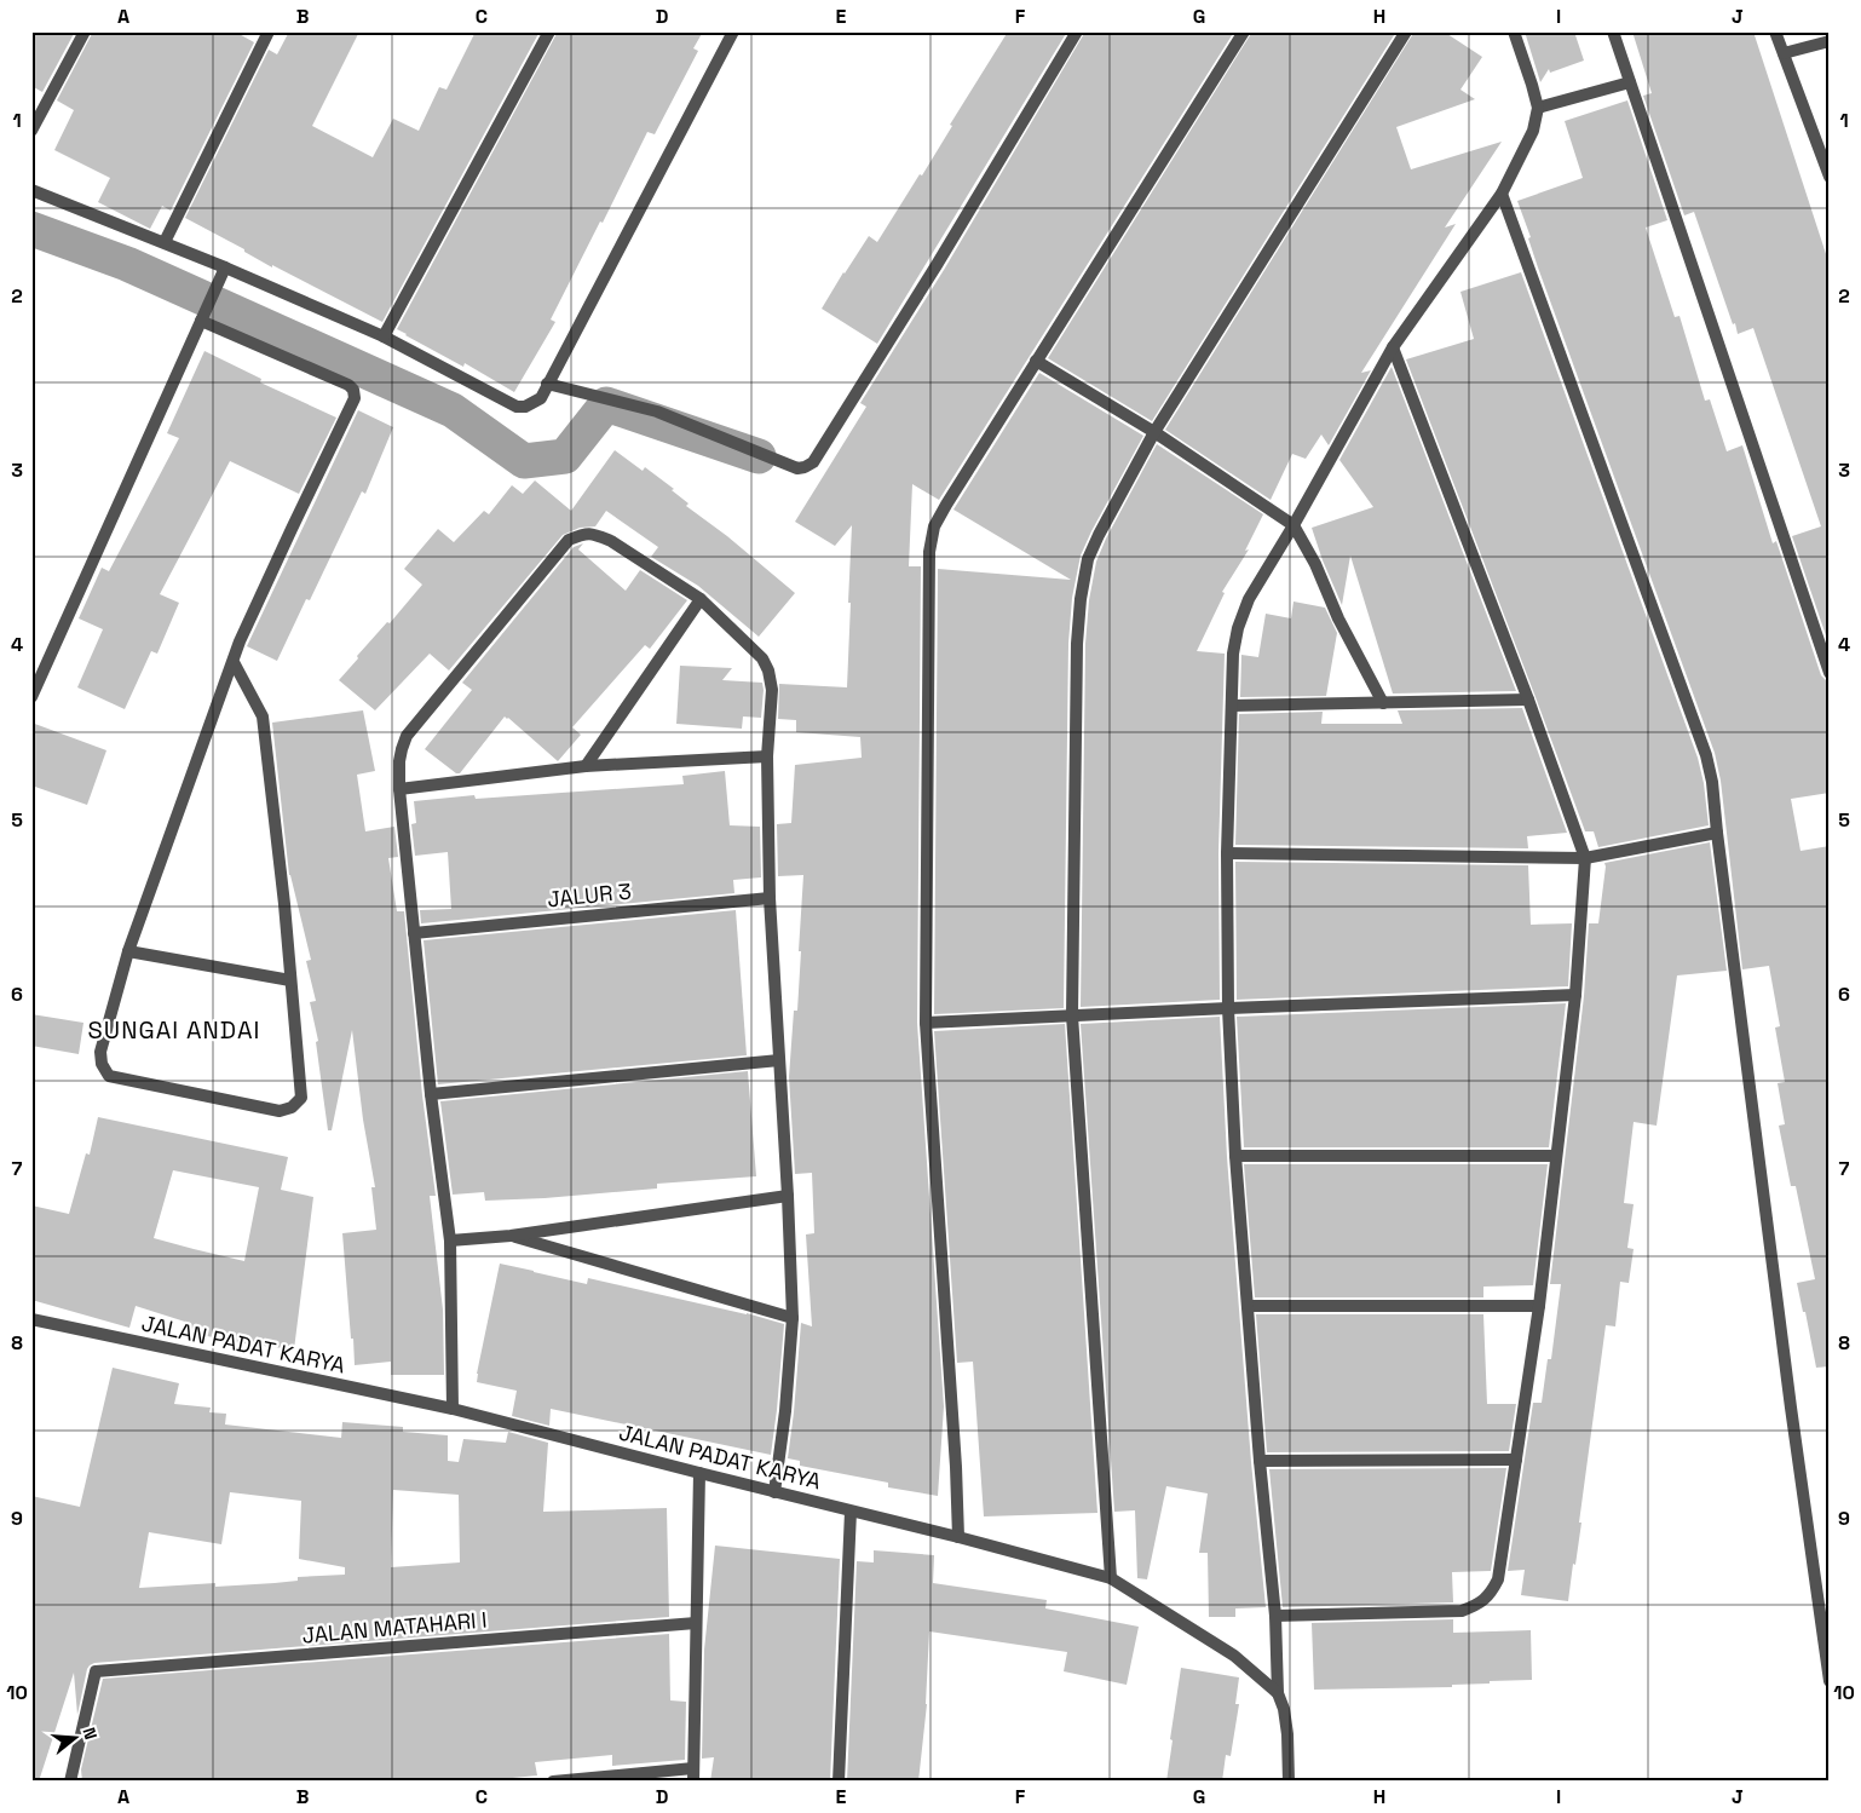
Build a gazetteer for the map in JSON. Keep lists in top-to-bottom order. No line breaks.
{"streets":{"street":["JALUR 3","JALAN PADAT KARYA","JALAN MATAHARI I"]},"districts":["SUNGAI ANDAI"],"north":"right","grid":{"columns":["A","B","C","D","E","F","G","H","I","J"],"rows":["1","2","3","4","5","6","7","8","9","10"]}}
